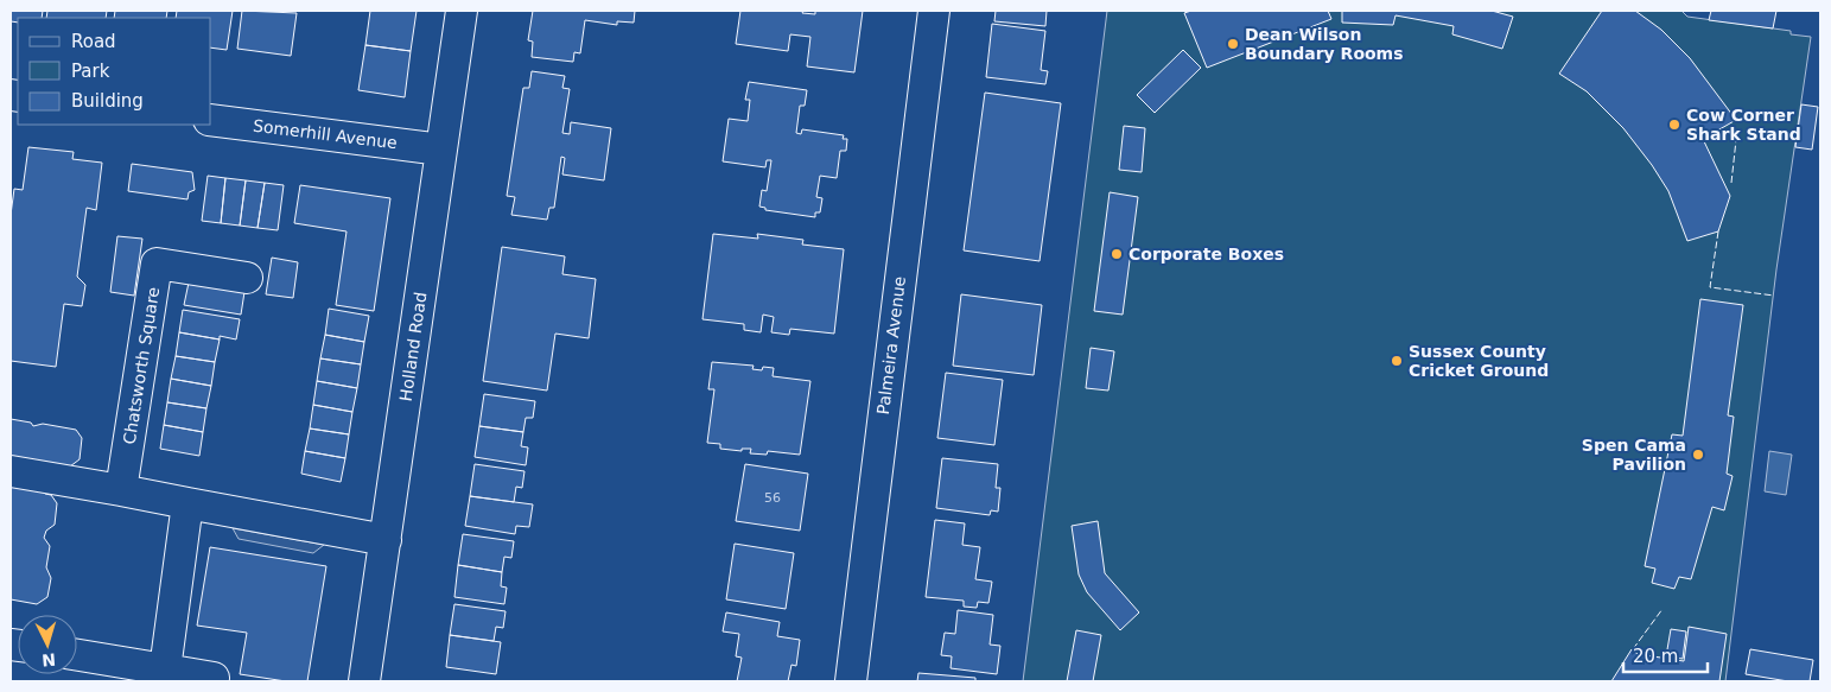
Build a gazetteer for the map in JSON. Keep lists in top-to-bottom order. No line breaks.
{"streets":{"street":["Somerhill Avenue","Palmeira Avenue","Holland Road","Chatsworth Square"]},"crossings":[["Somerhill Avenue","Holland Road"]],"places":["Dean Wilson Boundary Rooms","Cow Corner Shark Stand","Corporate Boxes","Sussex County Cricket Ground","Spen Cama Pavilion"],"house_numbers":["56"],"legend":["Road","Park","Building"],"scale_bar":"20 m","north":"bottom"}
